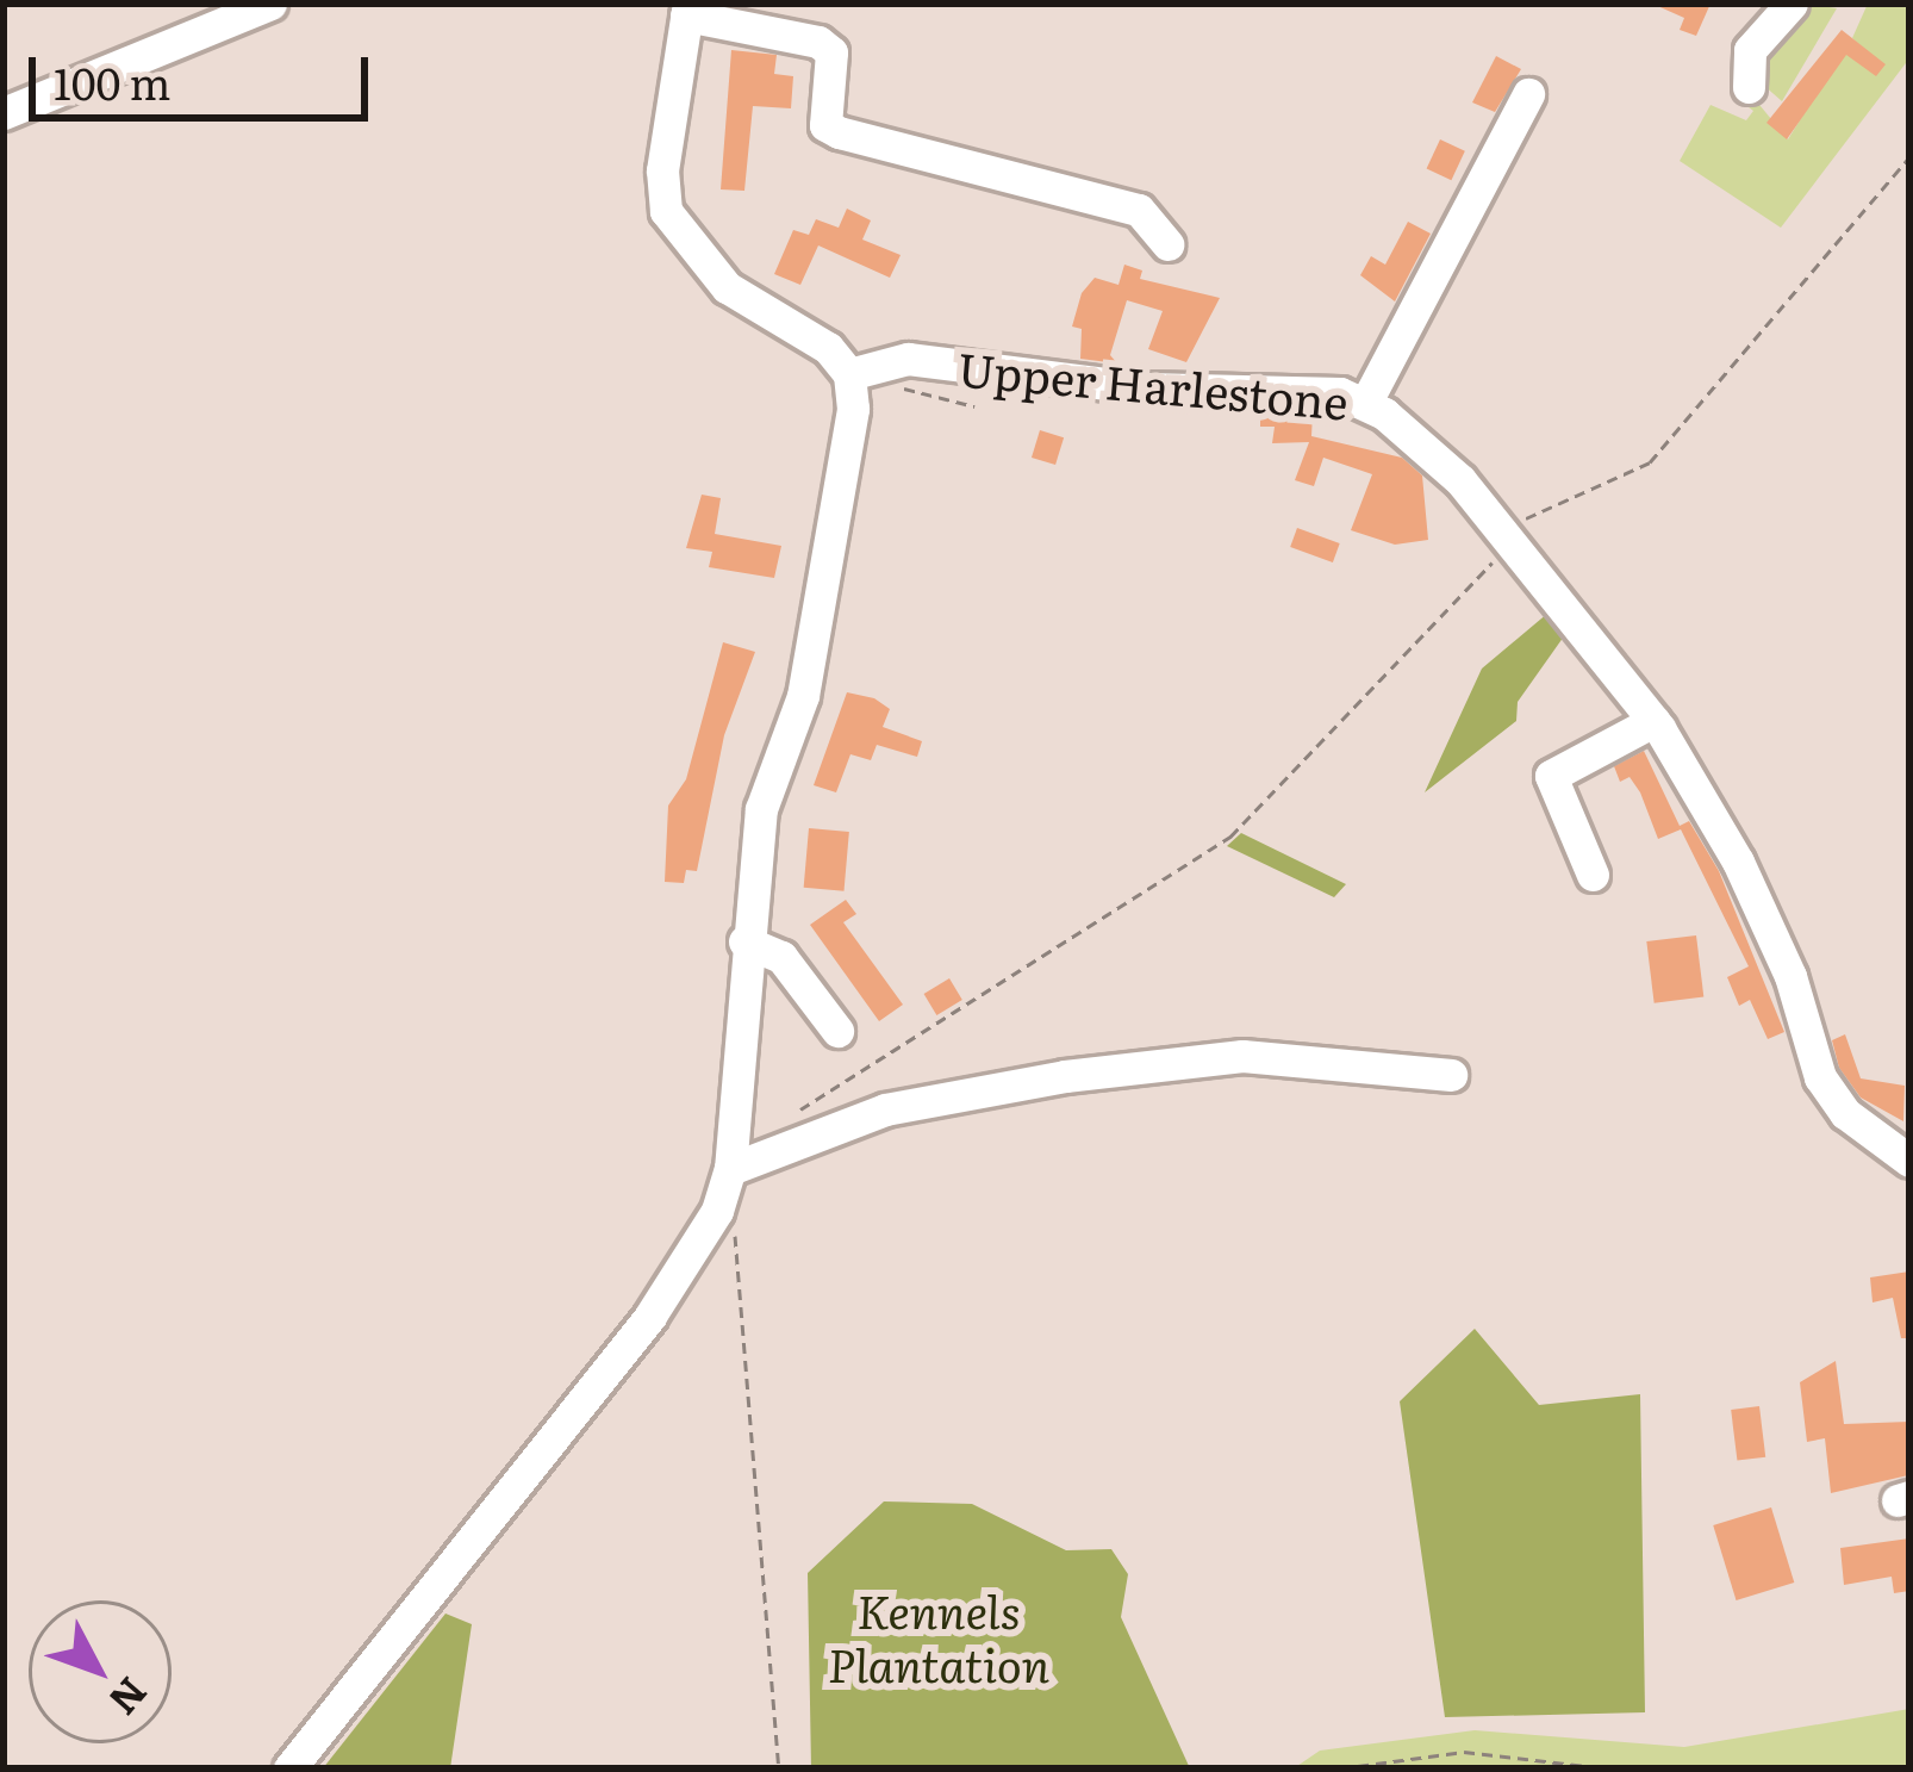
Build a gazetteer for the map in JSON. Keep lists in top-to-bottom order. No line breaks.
{"streets":{"street":["Upper Harlestone"]},"parks":["Kennels Plantation"],"scale_bar":"100 m","north":"bottom right"}
